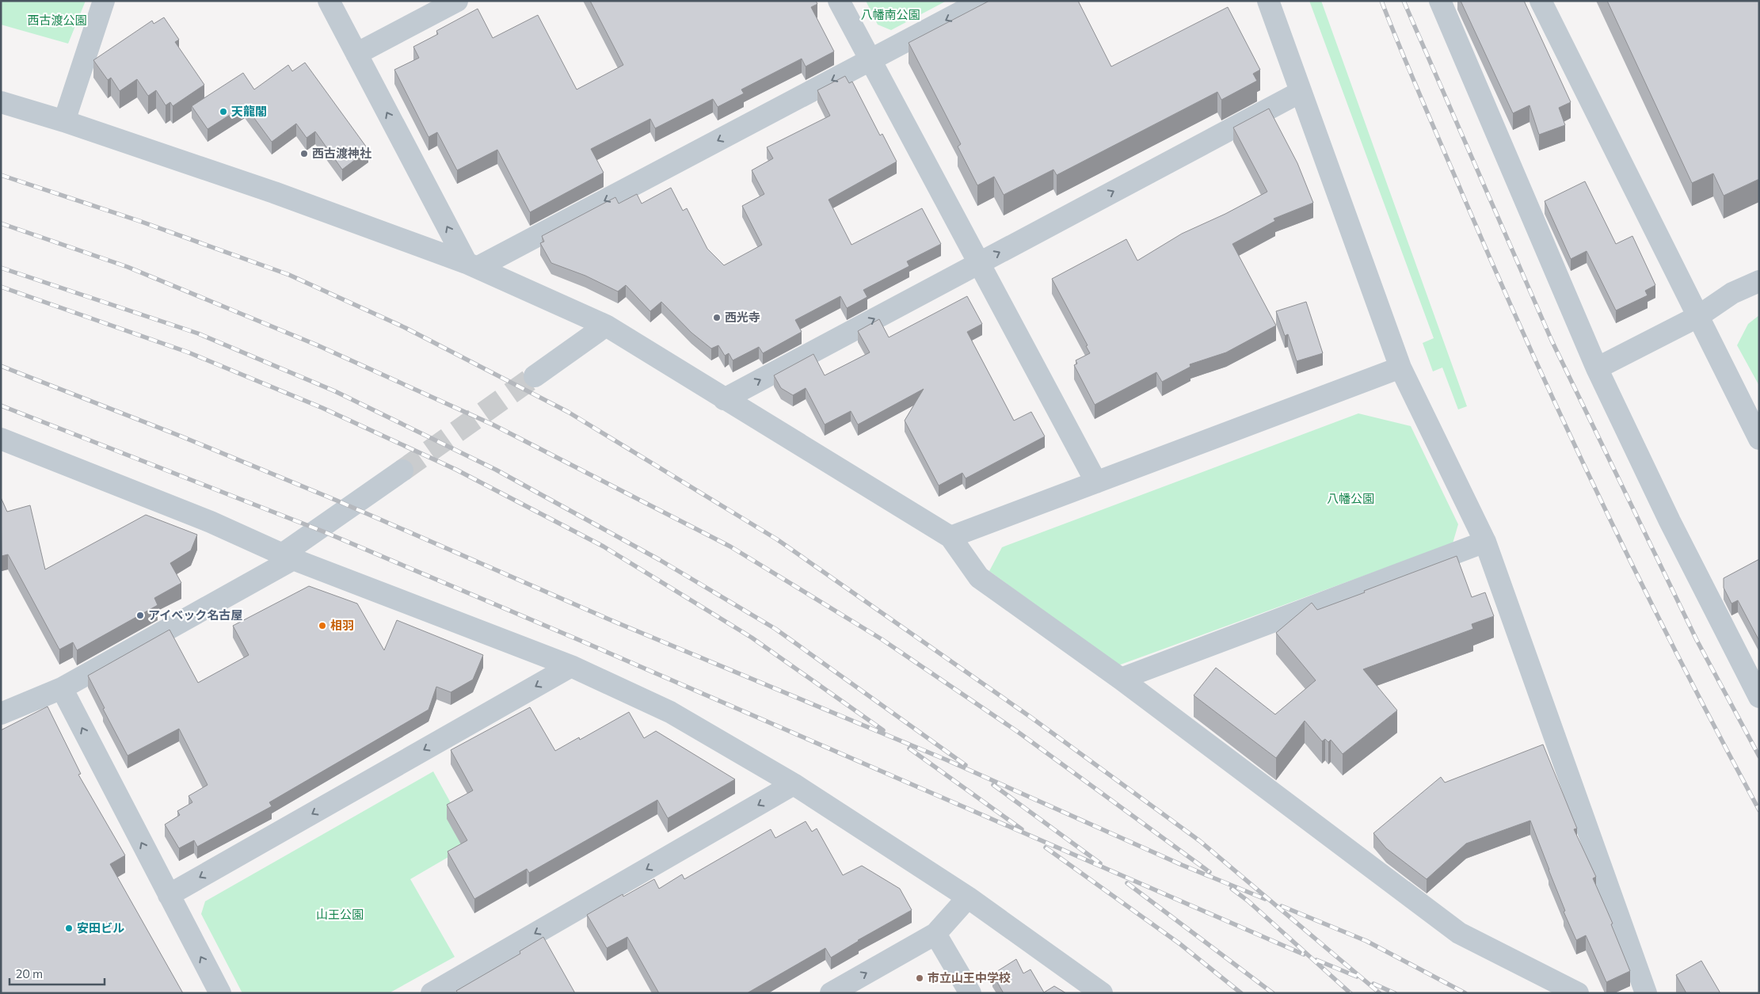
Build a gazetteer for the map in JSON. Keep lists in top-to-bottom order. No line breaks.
{"parks":["八幡南公園","西古渡公園","八幡公園","山王公園"],"places":["天龍閣","西古渡神社","西光寺","アイベック名古屋","相羽","安田ビル","市立山王中学校"],"scale_bar":"20 m"}
